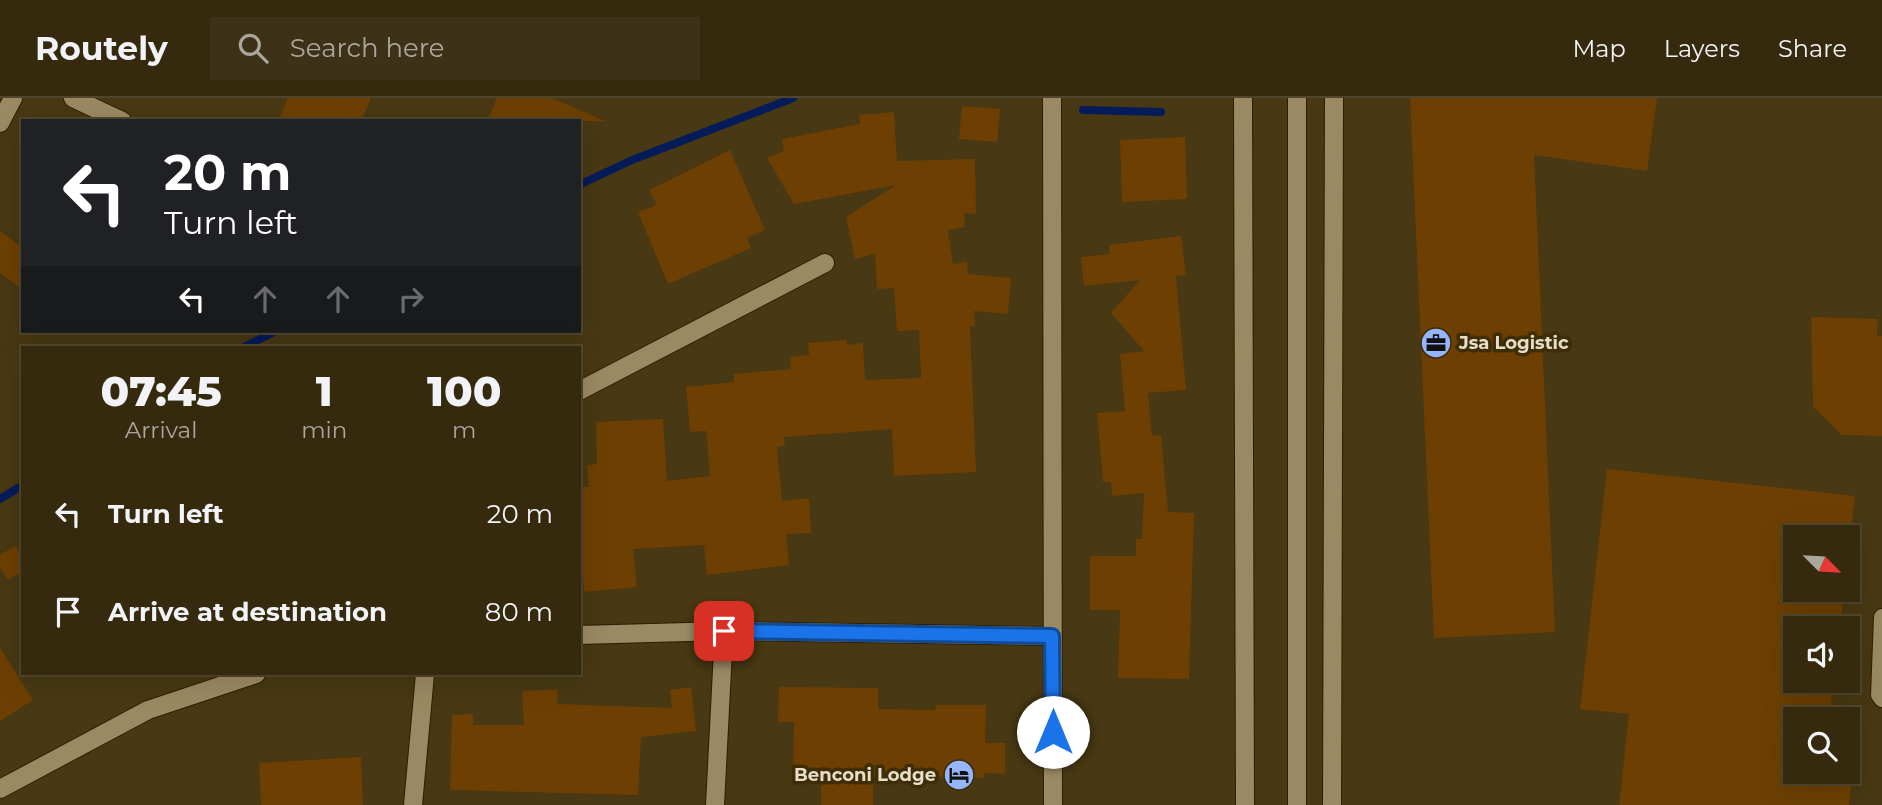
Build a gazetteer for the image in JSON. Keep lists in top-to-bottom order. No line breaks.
{"places":{"office":["Jsa Logistic"],"hotel":["Benconi Lodge"]},"north":"bottom right","page":{"header":"Routely","search":"Search here","nav":["Map","Layers","Share"],"turn":["20 m","Turn left"],"eta":["07:45","Arrival","1","min","100","m"],"list":[{"name":"Turn left","value":"20 m"},{"name":"Arrive at destination","value":"80 m"}]}}
